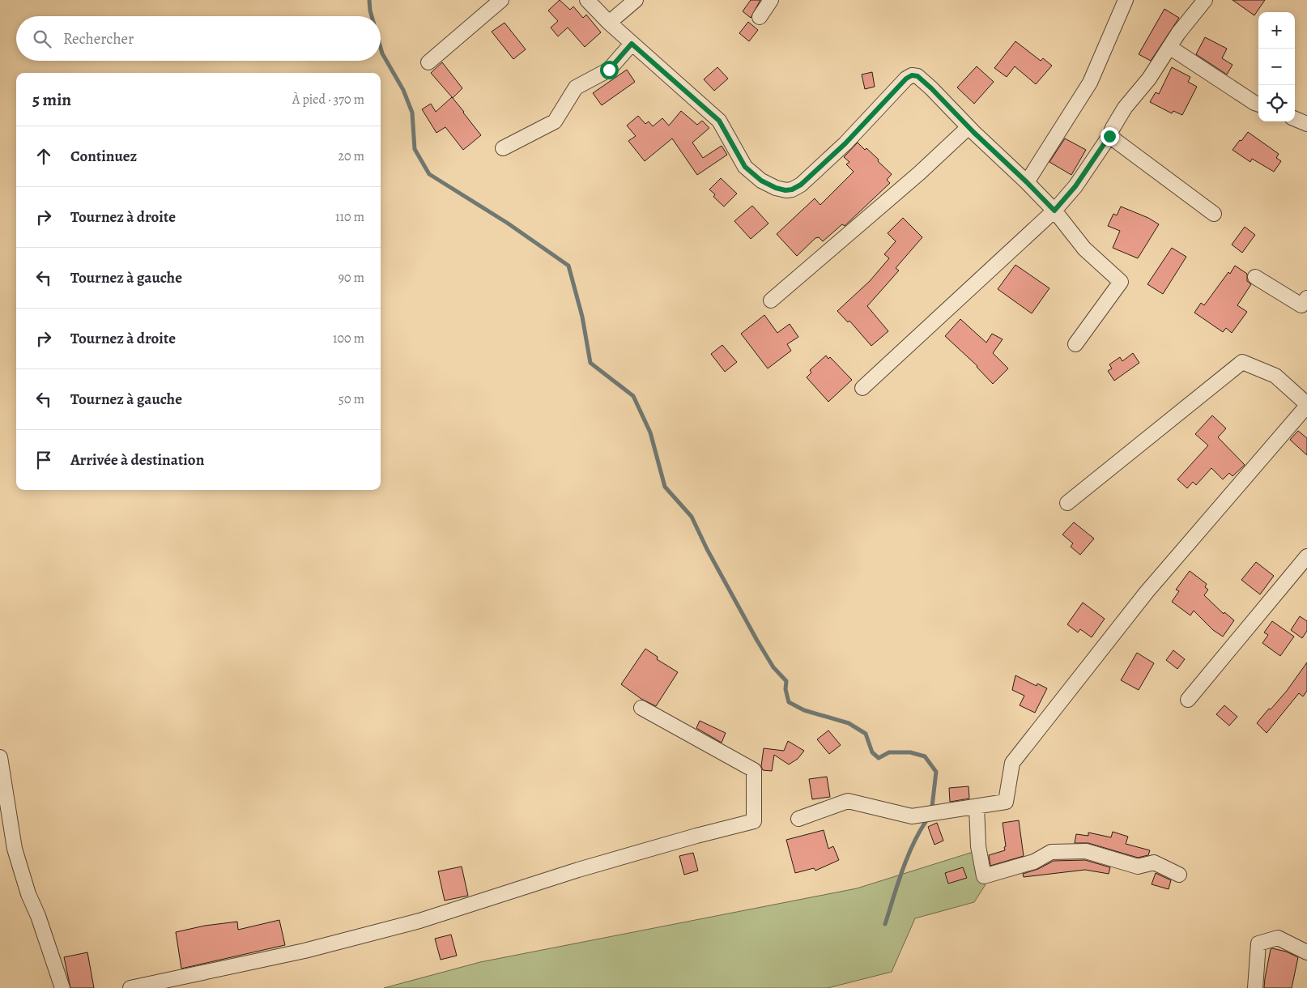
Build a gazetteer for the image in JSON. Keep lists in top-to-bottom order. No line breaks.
{"page":{"map_buttons":["+","−"],"search":"Rechercher","heading":["5 min","À pied · 370 m"],"list":[["Continuez","20 m"],["Tournez à droite","110 m"],["Tournez à gauche","90 m"],["Tournez à droite","100 m"],["Tournez à gauche","50 m"],"Arrivée à destination"]}}
